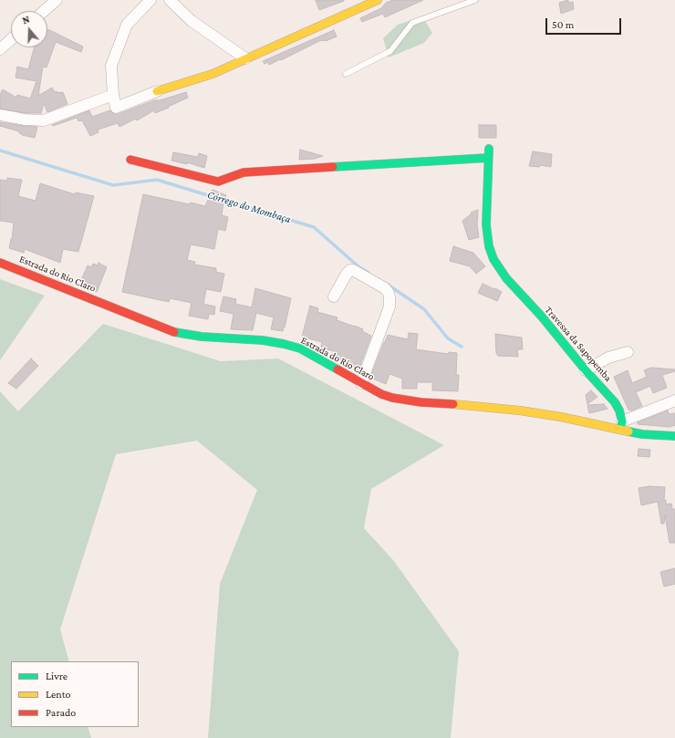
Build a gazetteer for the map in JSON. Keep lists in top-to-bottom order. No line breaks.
{"streets":{"street":["Estrada do Rio Claro","Travessa da Sapopemba"]},"crossings":[["Estrada do Rio Claro","Travessa da Sapopemba"]],"water":["Córrego do Mombaça"],"legend":["Livre","Lento","Parado"],"scale_bar":"50 m","north":"top"}
